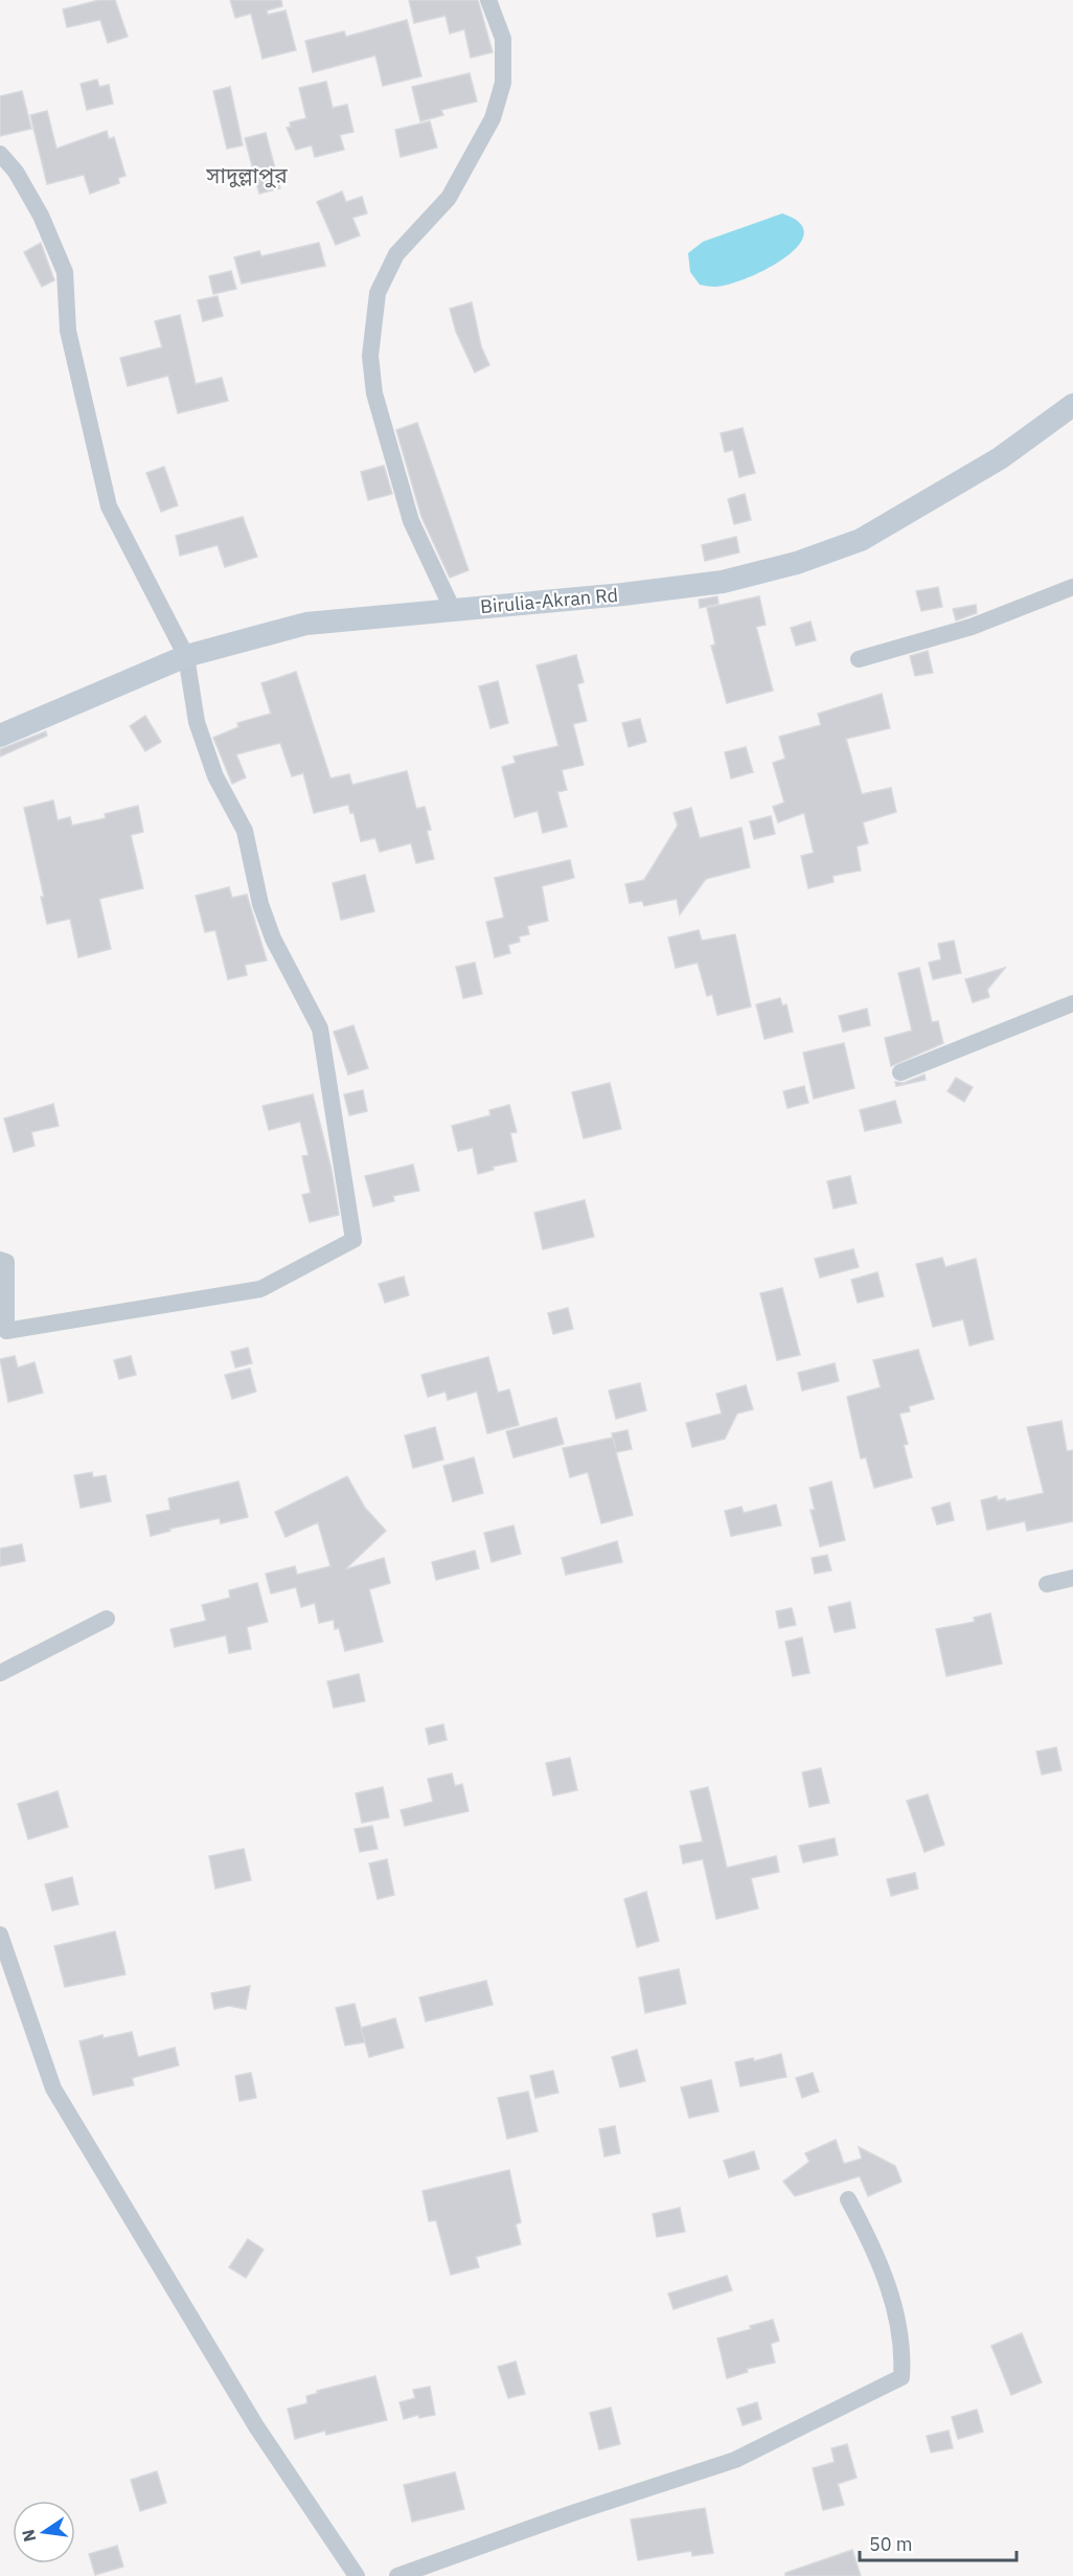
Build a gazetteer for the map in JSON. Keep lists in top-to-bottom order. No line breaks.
{"streets":{"street":["Birulia-Akran Rd"]},"districts":["সাদুল্লাপুর"],"scale_bar":"50 m","north":"left"}
